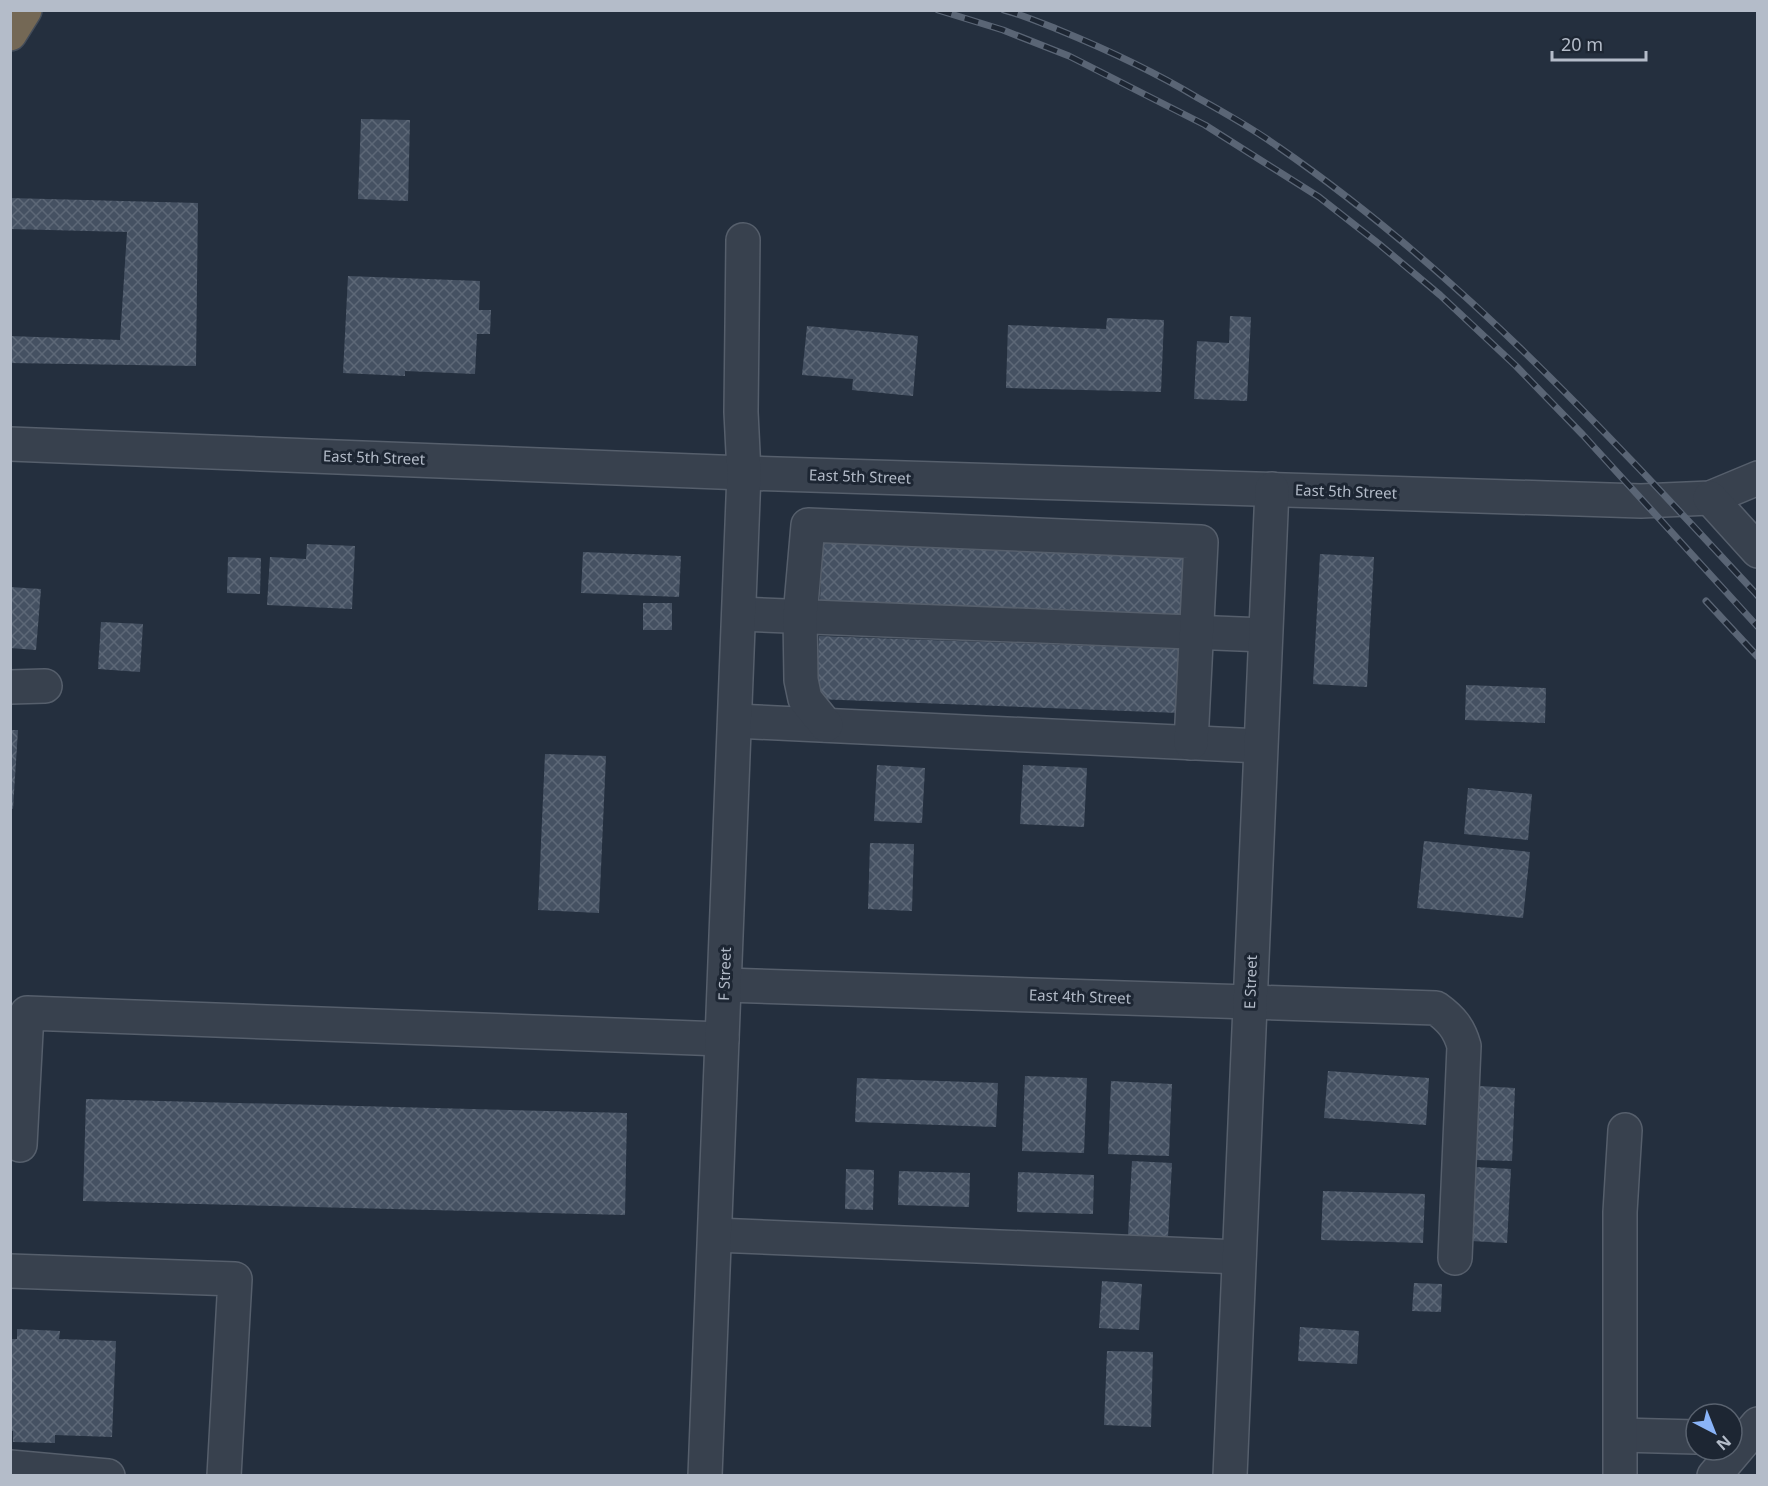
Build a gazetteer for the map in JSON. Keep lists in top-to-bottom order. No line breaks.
{"streets":{"street":["East 5th Street","F Street","E Street","East 4th Street"]},"crossings":[["East 5th Street","F Street"],["East 5th Street","E Street"],["F Street","East 4th Street"],["E Street","East 4th Street"]],"scale_bar":"20 m","north":"bottom right"}
